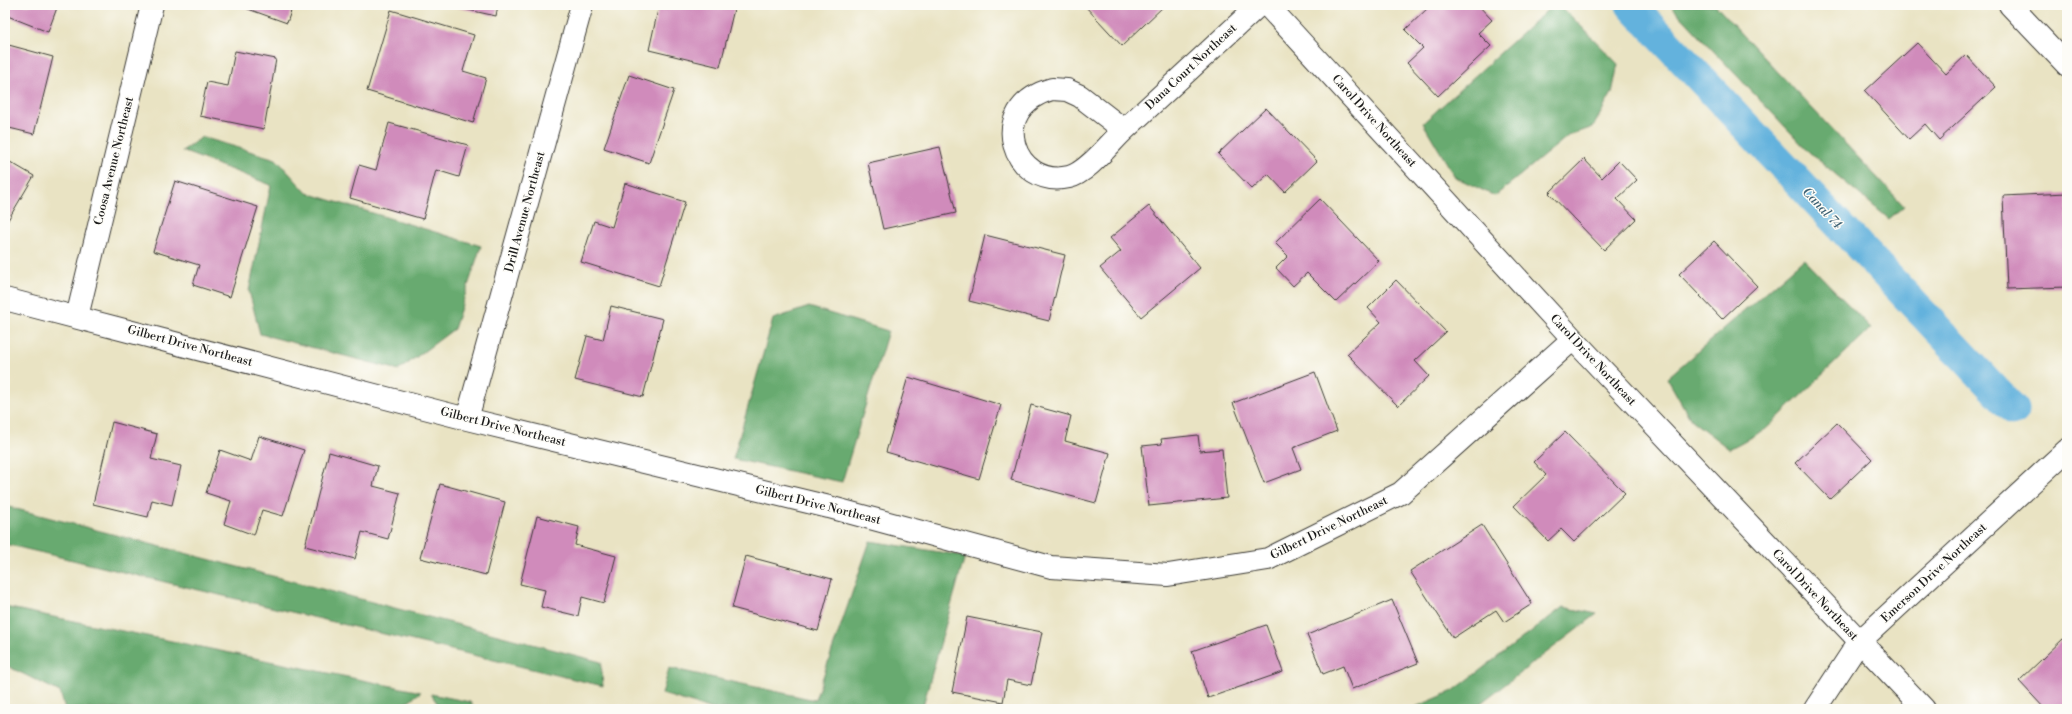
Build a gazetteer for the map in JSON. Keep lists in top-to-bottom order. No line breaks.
{"streets":{"street":["Dana Court Northeast","Carol Drive Northeast","Coosa Avenue Northeast","Drill Avenue Northeast","Gilbert Drive Northeast","Emerson Drive Northeast"]},"crossings":[["Carol Drive Northeast","Gilbert Drive Northeast"],["Carol Drive Northeast","Emerson Drive Northeast"],["Coosa Avenue Northeast","Gilbert Drive Northeast"],["Drill Avenue Northeast","Gilbert Drive Northeast"]],"water":["Canal 74"]}
